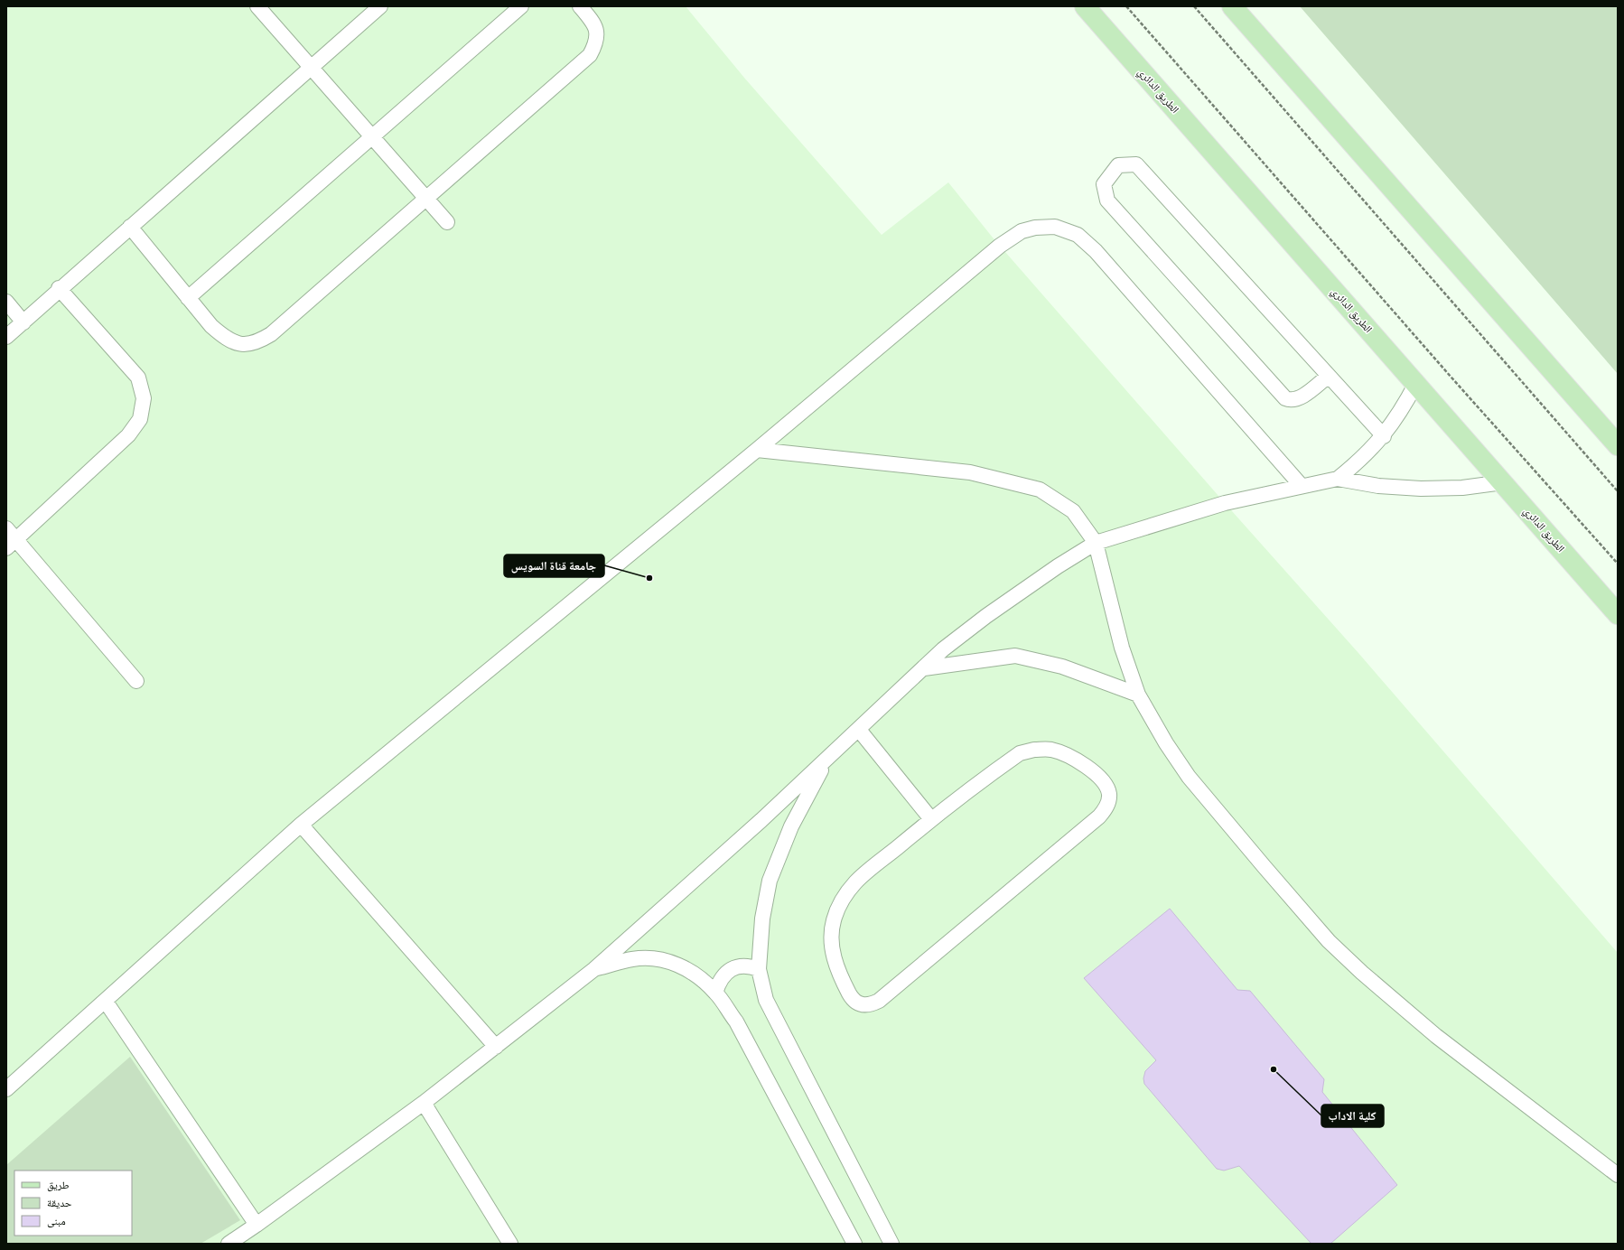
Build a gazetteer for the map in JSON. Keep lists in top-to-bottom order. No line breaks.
{"streets":{"main road":["الطريق الدائري"]},"places":["جامعة قناة السويس","كلية الاداب"],"legend":["طريق","حديقة","مبنى"]}
